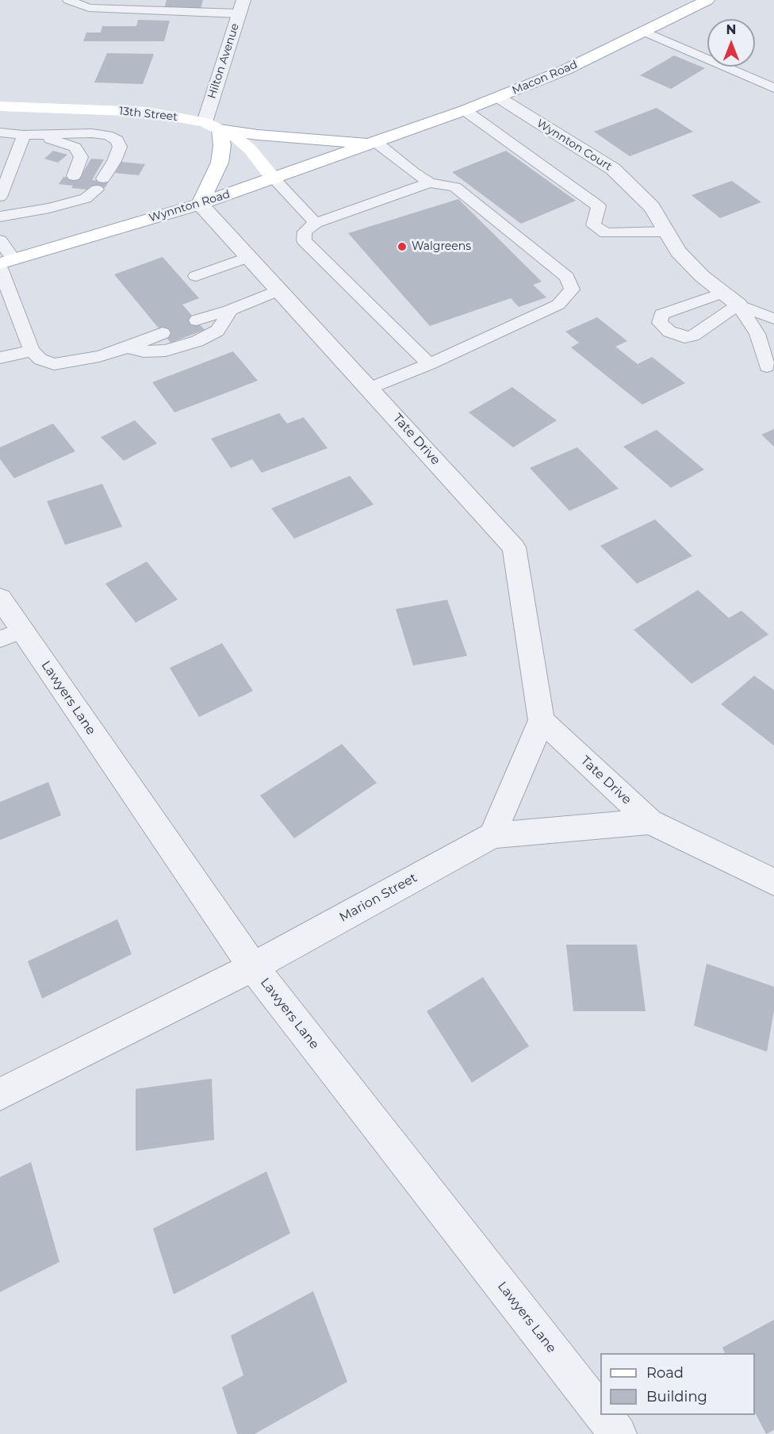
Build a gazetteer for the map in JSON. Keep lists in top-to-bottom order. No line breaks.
{"streets":{"main road":["Macon Road","13th Street","Wynnton Road"],"street":["Hilton Avenue","Wynnton Court","Tate Drive","Lawyers Lane","Marion Street"]},"crossings":[["Hilton Avenue","13th Street"],["Macon Road","Wynnton Court"],["Macon Road","Wynnton Road"],["13th Street","Wynnton Road"],["Wynnton Road","Tate Drive"],["Tate Drive","Marion Street"],["Lawyers Lane","Marion Street"]],"places":["Walgreens"],"legend":["Road","Building"],"north":"top"}
